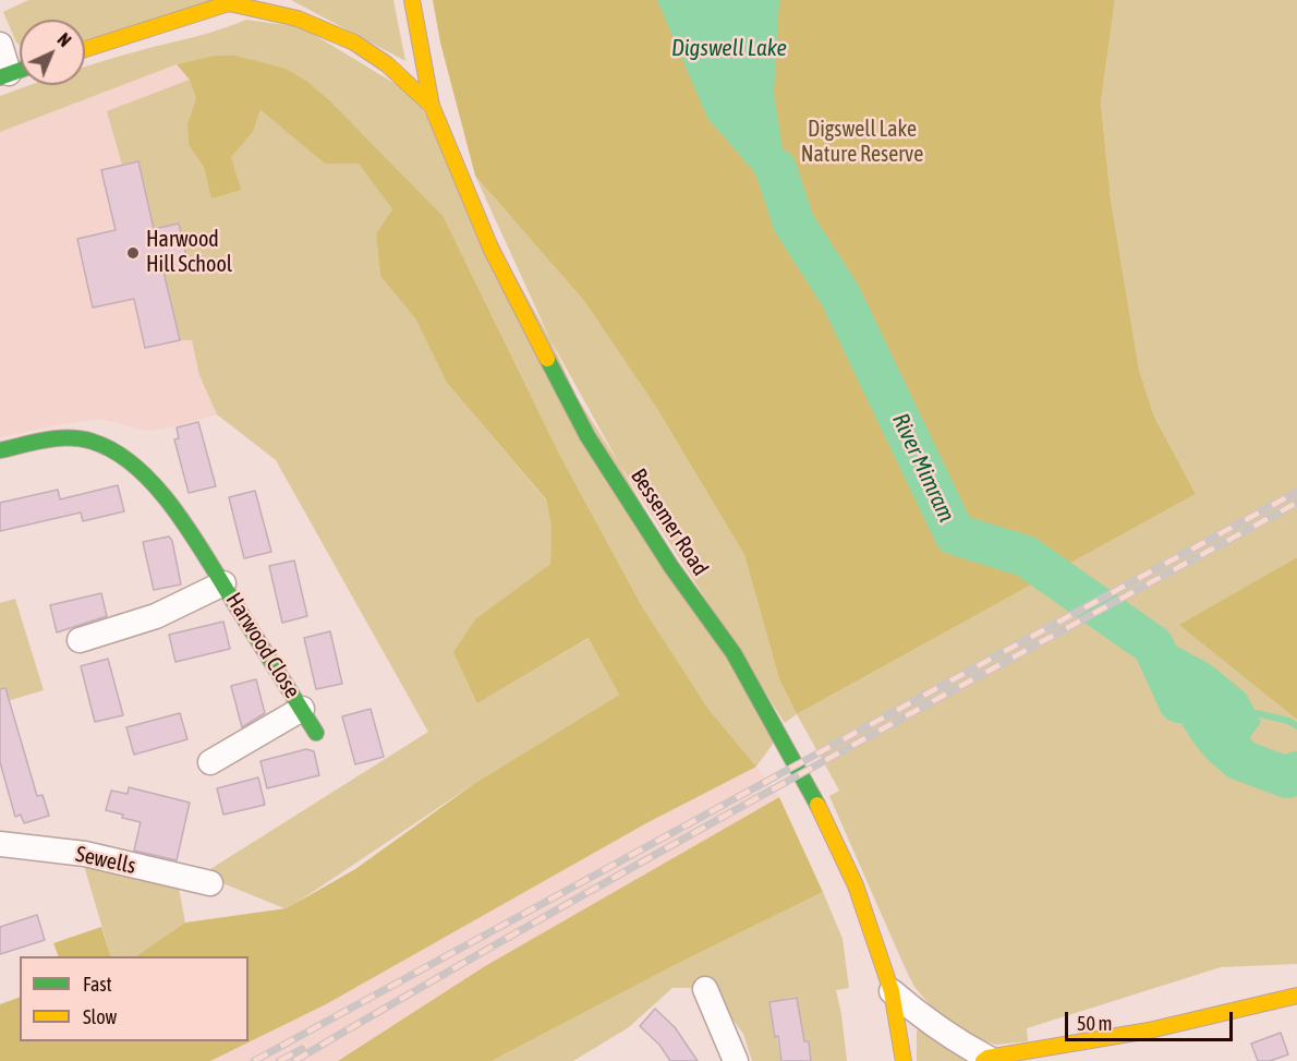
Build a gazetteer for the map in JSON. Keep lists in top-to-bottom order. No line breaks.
{"streets":{"street":["Bessemer Road","Harwood Close","Sewells"]},"water":["Digswell Lake","River Mimram"],"parks":["Digswell Lake Nature Reserve"],"places":["Harwood Hill School"],"legend":["Fast","Slow"],"scale_bar":"50 m","north":"top right"}
